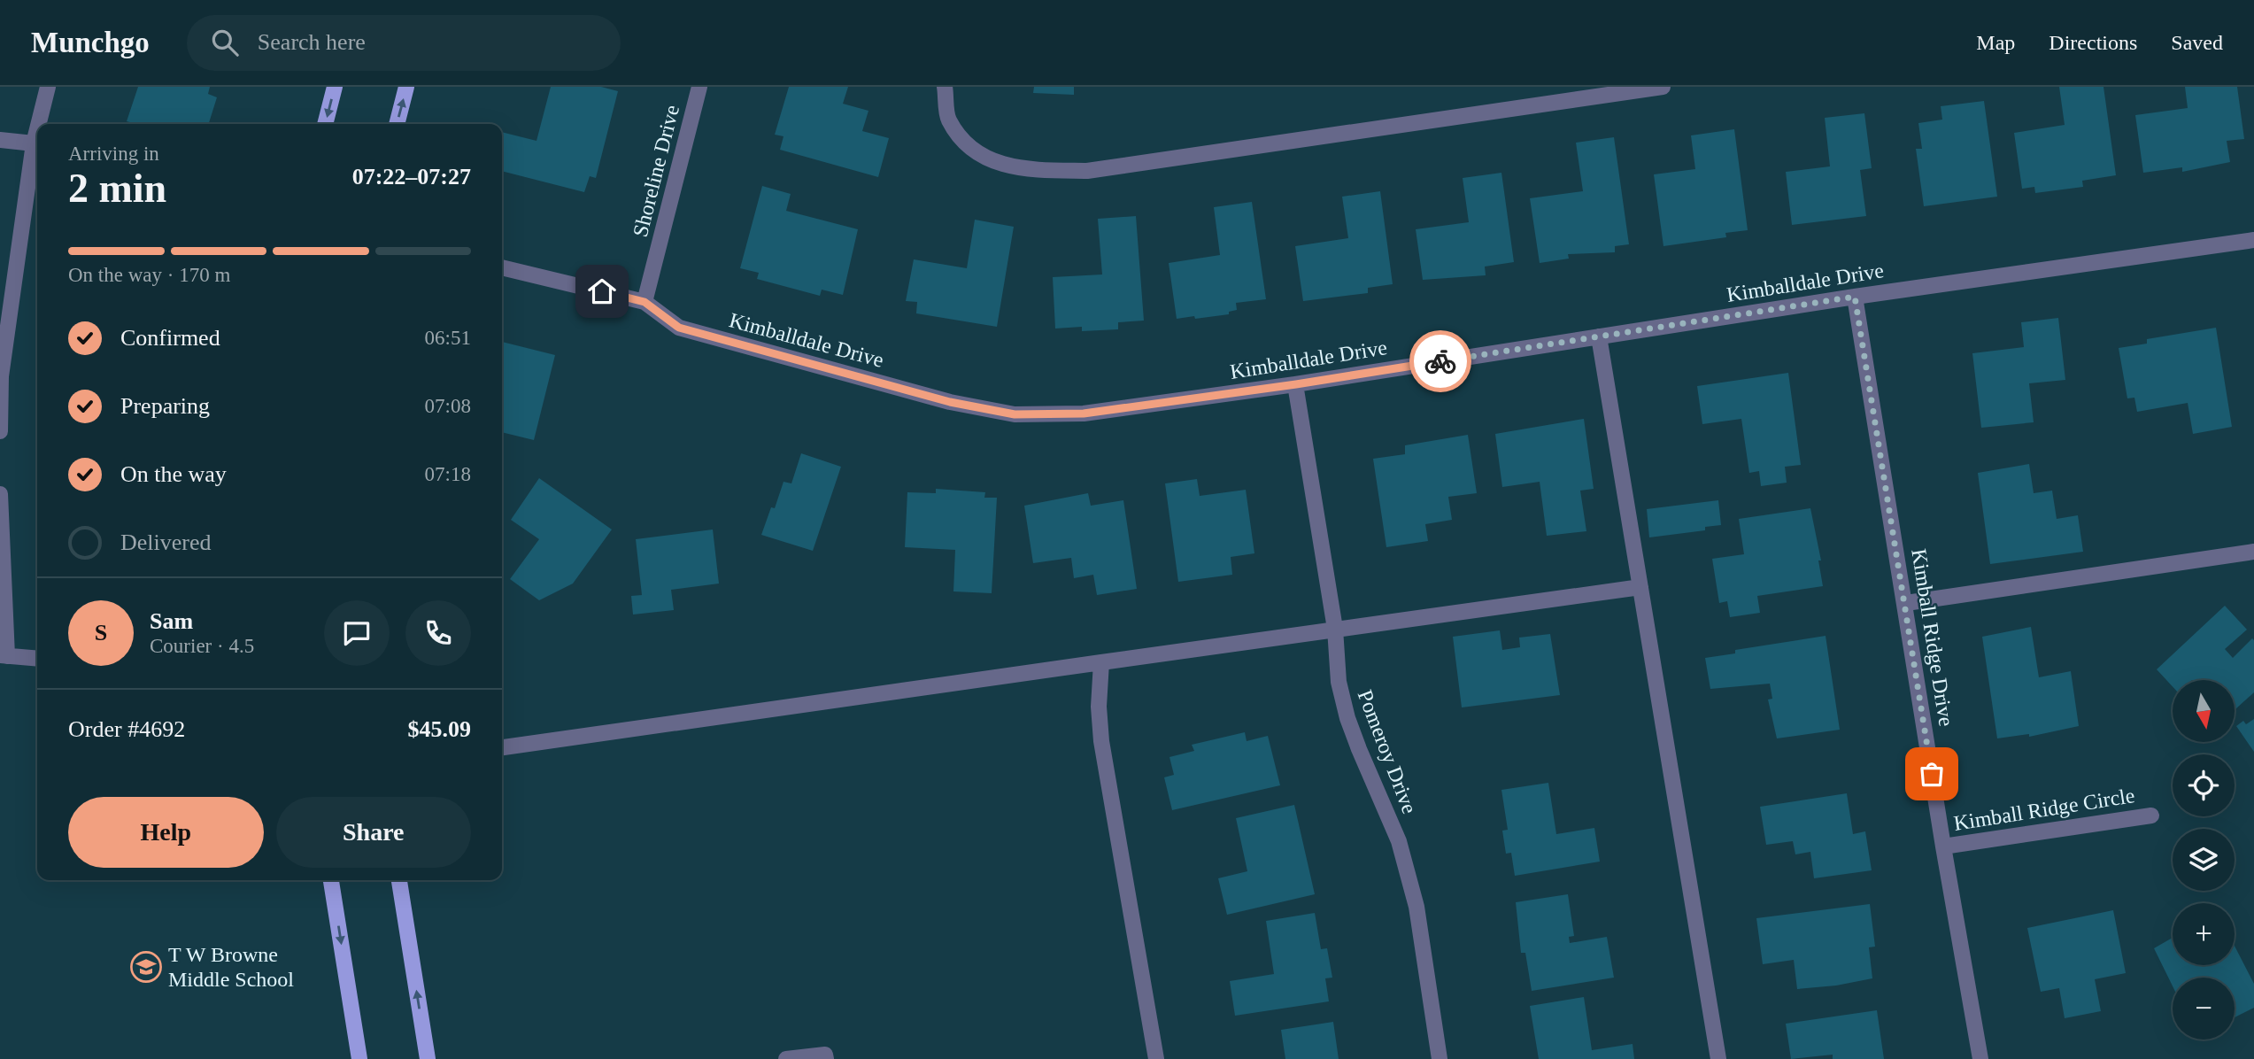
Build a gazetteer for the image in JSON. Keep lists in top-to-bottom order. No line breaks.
{"streets":{"street":["Shoreline Drive","Kimballdale Drive","Kimball Ridge Drive","Pomeroy Drive","Kimball Ridge Circle"]},"crossings":[["Shoreline Drive","Kimballdale Drive"],["Kimballdale Drive","Kimball Ridge Drive"],["Kimballdale Drive","Pomeroy Drive"],["Kimball Ridge Drive","Kimball Ridge Circle"]],"places":{"school or university":["T W Browne Middle School"]},"north":"bottom","page":{"header":"Munchgo","search":"Search here","nav":["Map","Directions","Saved"],"heading":["2 min","Arriving in","07:22–07:27"],"panel":["Sam","Courier · 4.5","Order #4692","$45.09"],"bar":"On the way · 170 m","list":[["Confirmed","06:51"],["Preparing","07:08"],["On the way","07:18"],"Delivered"],"round":"S","map_buttons":["+","−"],"buttons":["Help","Share"]}}
